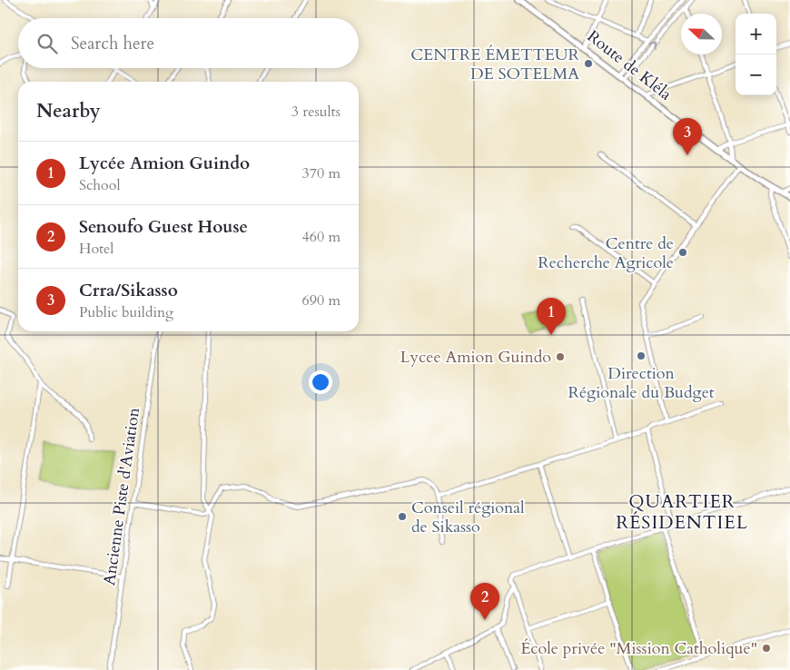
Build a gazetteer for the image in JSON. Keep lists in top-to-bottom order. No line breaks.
{"streets":{"main road":["Route de Kléla"],"street":["Ancienne Piste d'Aviation"]},"districts":["QUARTIER RÉSIDENTIEL"],"places":["CENTRE ÉMETTEUR DE SOTELMA","Centre de Recherche Agricole","Direction Régionale du Budget","Lycee Amion Guindo","Conseil régional de Sikasso","École privée \"Mission Catholique\""],"north":"left","page":{"map_buttons":["+","−"],"search":"Search here","heading":["Nearby","3 results"],"pins":["3","1","2"],"list":[{"mark":"1","name":"Lycée Amion Guindo","note":"School","value":"370 m"},{"mark":"2","name":"Senoufo Guest House","note":"Hotel","value":"460 m"},{"mark":"3","name":"Crra/Sikasso","note":"Public building","value":"690 m"}]}}
